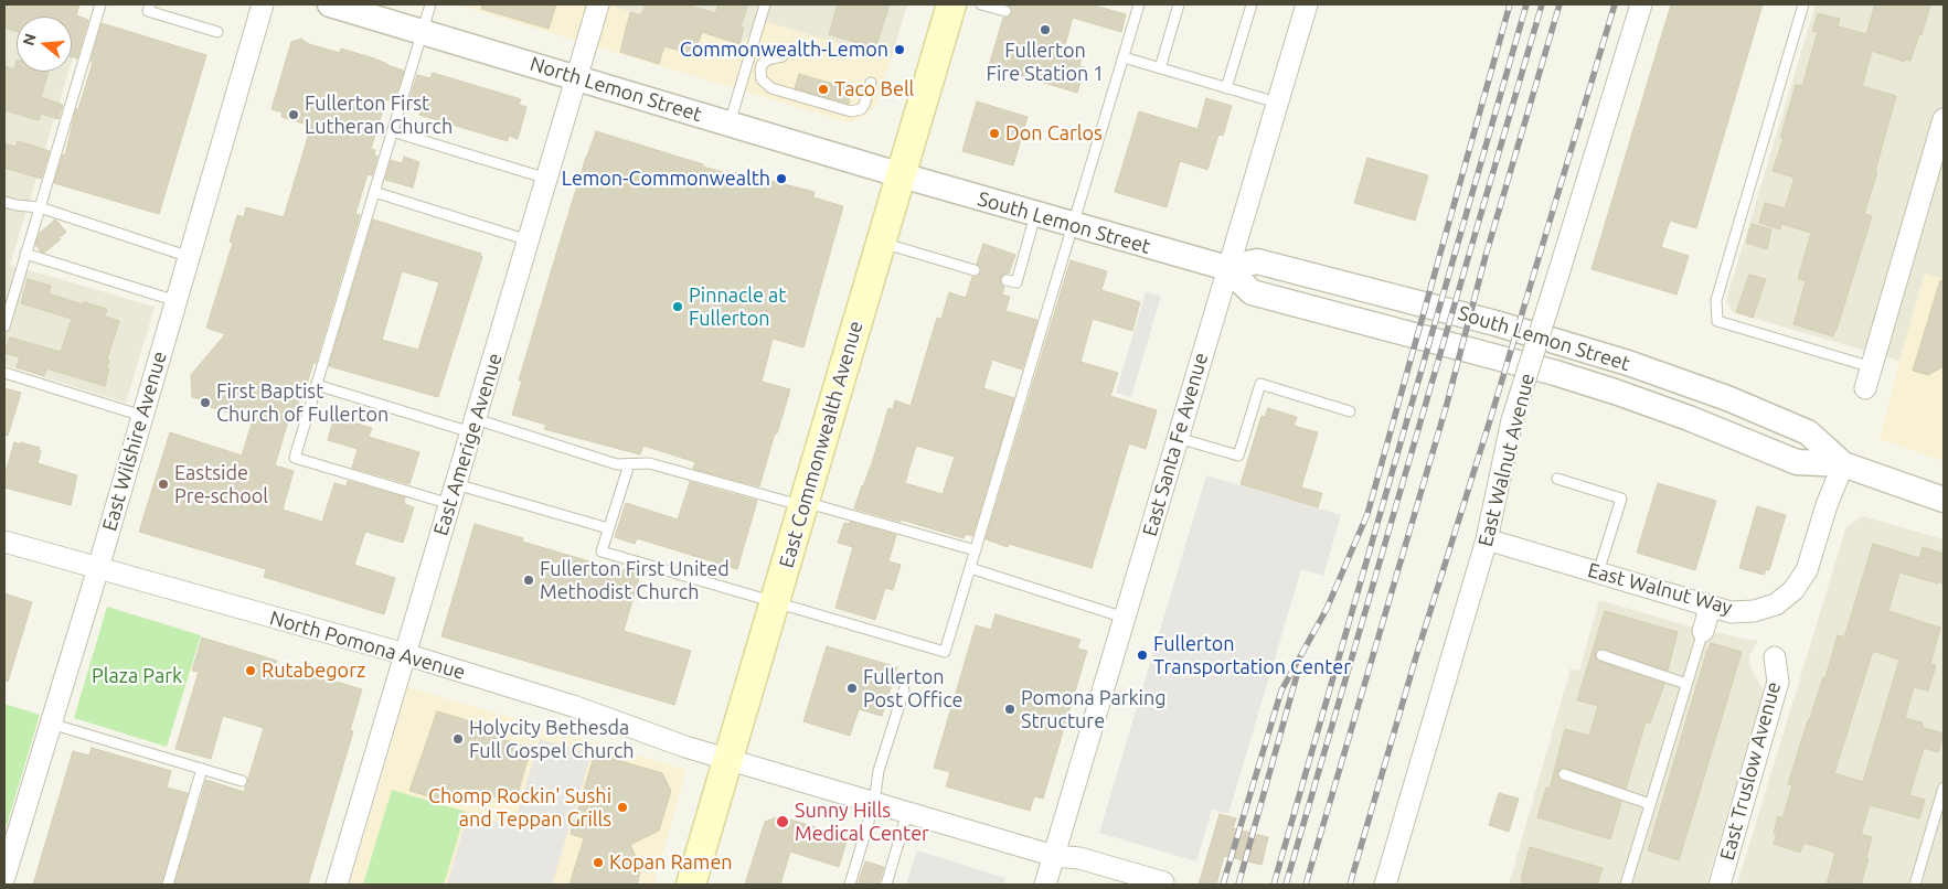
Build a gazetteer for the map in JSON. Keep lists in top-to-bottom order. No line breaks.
{"streets":{"main road":["East Commonwealth Avenue"],"street":["North Lemon Street","South Lemon Street","East Wilshire Avenue","East Amerige Avenue","East Santa Fe Avenue","East Walnut Avenue","East Walnut Way","North Pomona Avenue","East Truslow Avenue"]},"crossings":[["North Lemon Street","South Lemon Street"],["North Lemon Street","East Amerige Avenue"],["North Lemon Street","East Commonwealth Avenue"],["South Lemon Street","East Commonwealth Avenue"],["South Lemon Street","East Santa Fe Avenue"],["South Lemon Street","East Walnut Way"],["East Wilshire Avenue","North Pomona Avenue"],["East Amerige Avenue","North Pomona Avenue"],["East Commonwealth Avenue","North Pomona Avenue"],["East Santa Fe Avenue","North Pomona Avenue"],["East Walnut Avenue","East Walnut Way"]],"parks":["Plaza Park"],"places":["Fullerton Fire Station 1","Commonwealth-Lemon","Taco Bell","Fullerton First Lutheran Church","Don Carlos","Lemon-Commonwealth","Pinnacle at Fullerton","First Baptist Church of Fullerton","Eastside Pre-school","Fullerton First United Methodist Church","Fullerton Transportation Center","Rutabegorz","Fullerton Post Office","Pomona Parking Structure","Holycity Bethesda Full Gospel Church","Chomp Rockin' Sushi and Teppan Grills","Sunny Hills Medical Center","Kopan Ramen"],"north":"left"}
